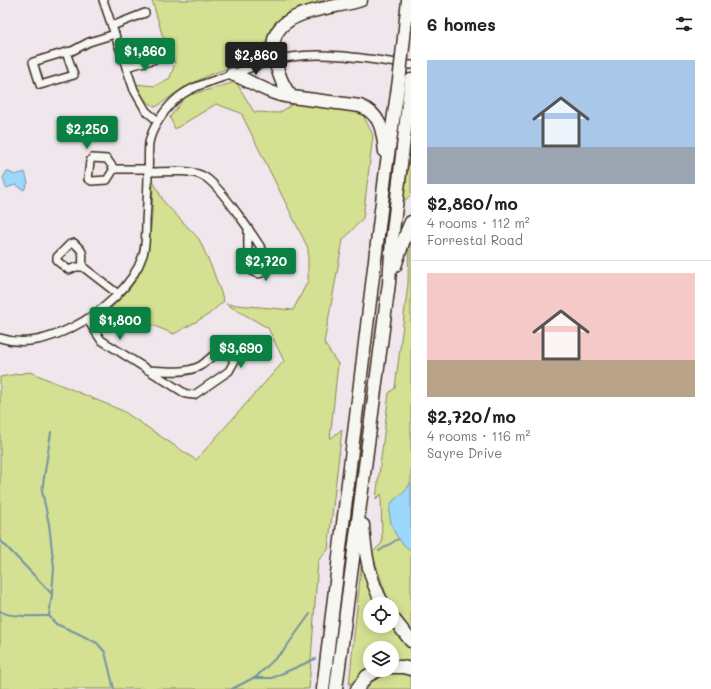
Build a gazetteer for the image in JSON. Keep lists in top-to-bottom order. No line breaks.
{"page":{"heading":"6 homes","price":["$1,860","$2,860","$2,250","$2,720","$1,800","$3,690"],"list":[{"name":"$2,860/mo","note":"4 rooms · 112 m² · Forrestal Road"},{"name":"$2,720/mo","note":"4 rooms · 116 m² · Sayre Drive"}]}}
